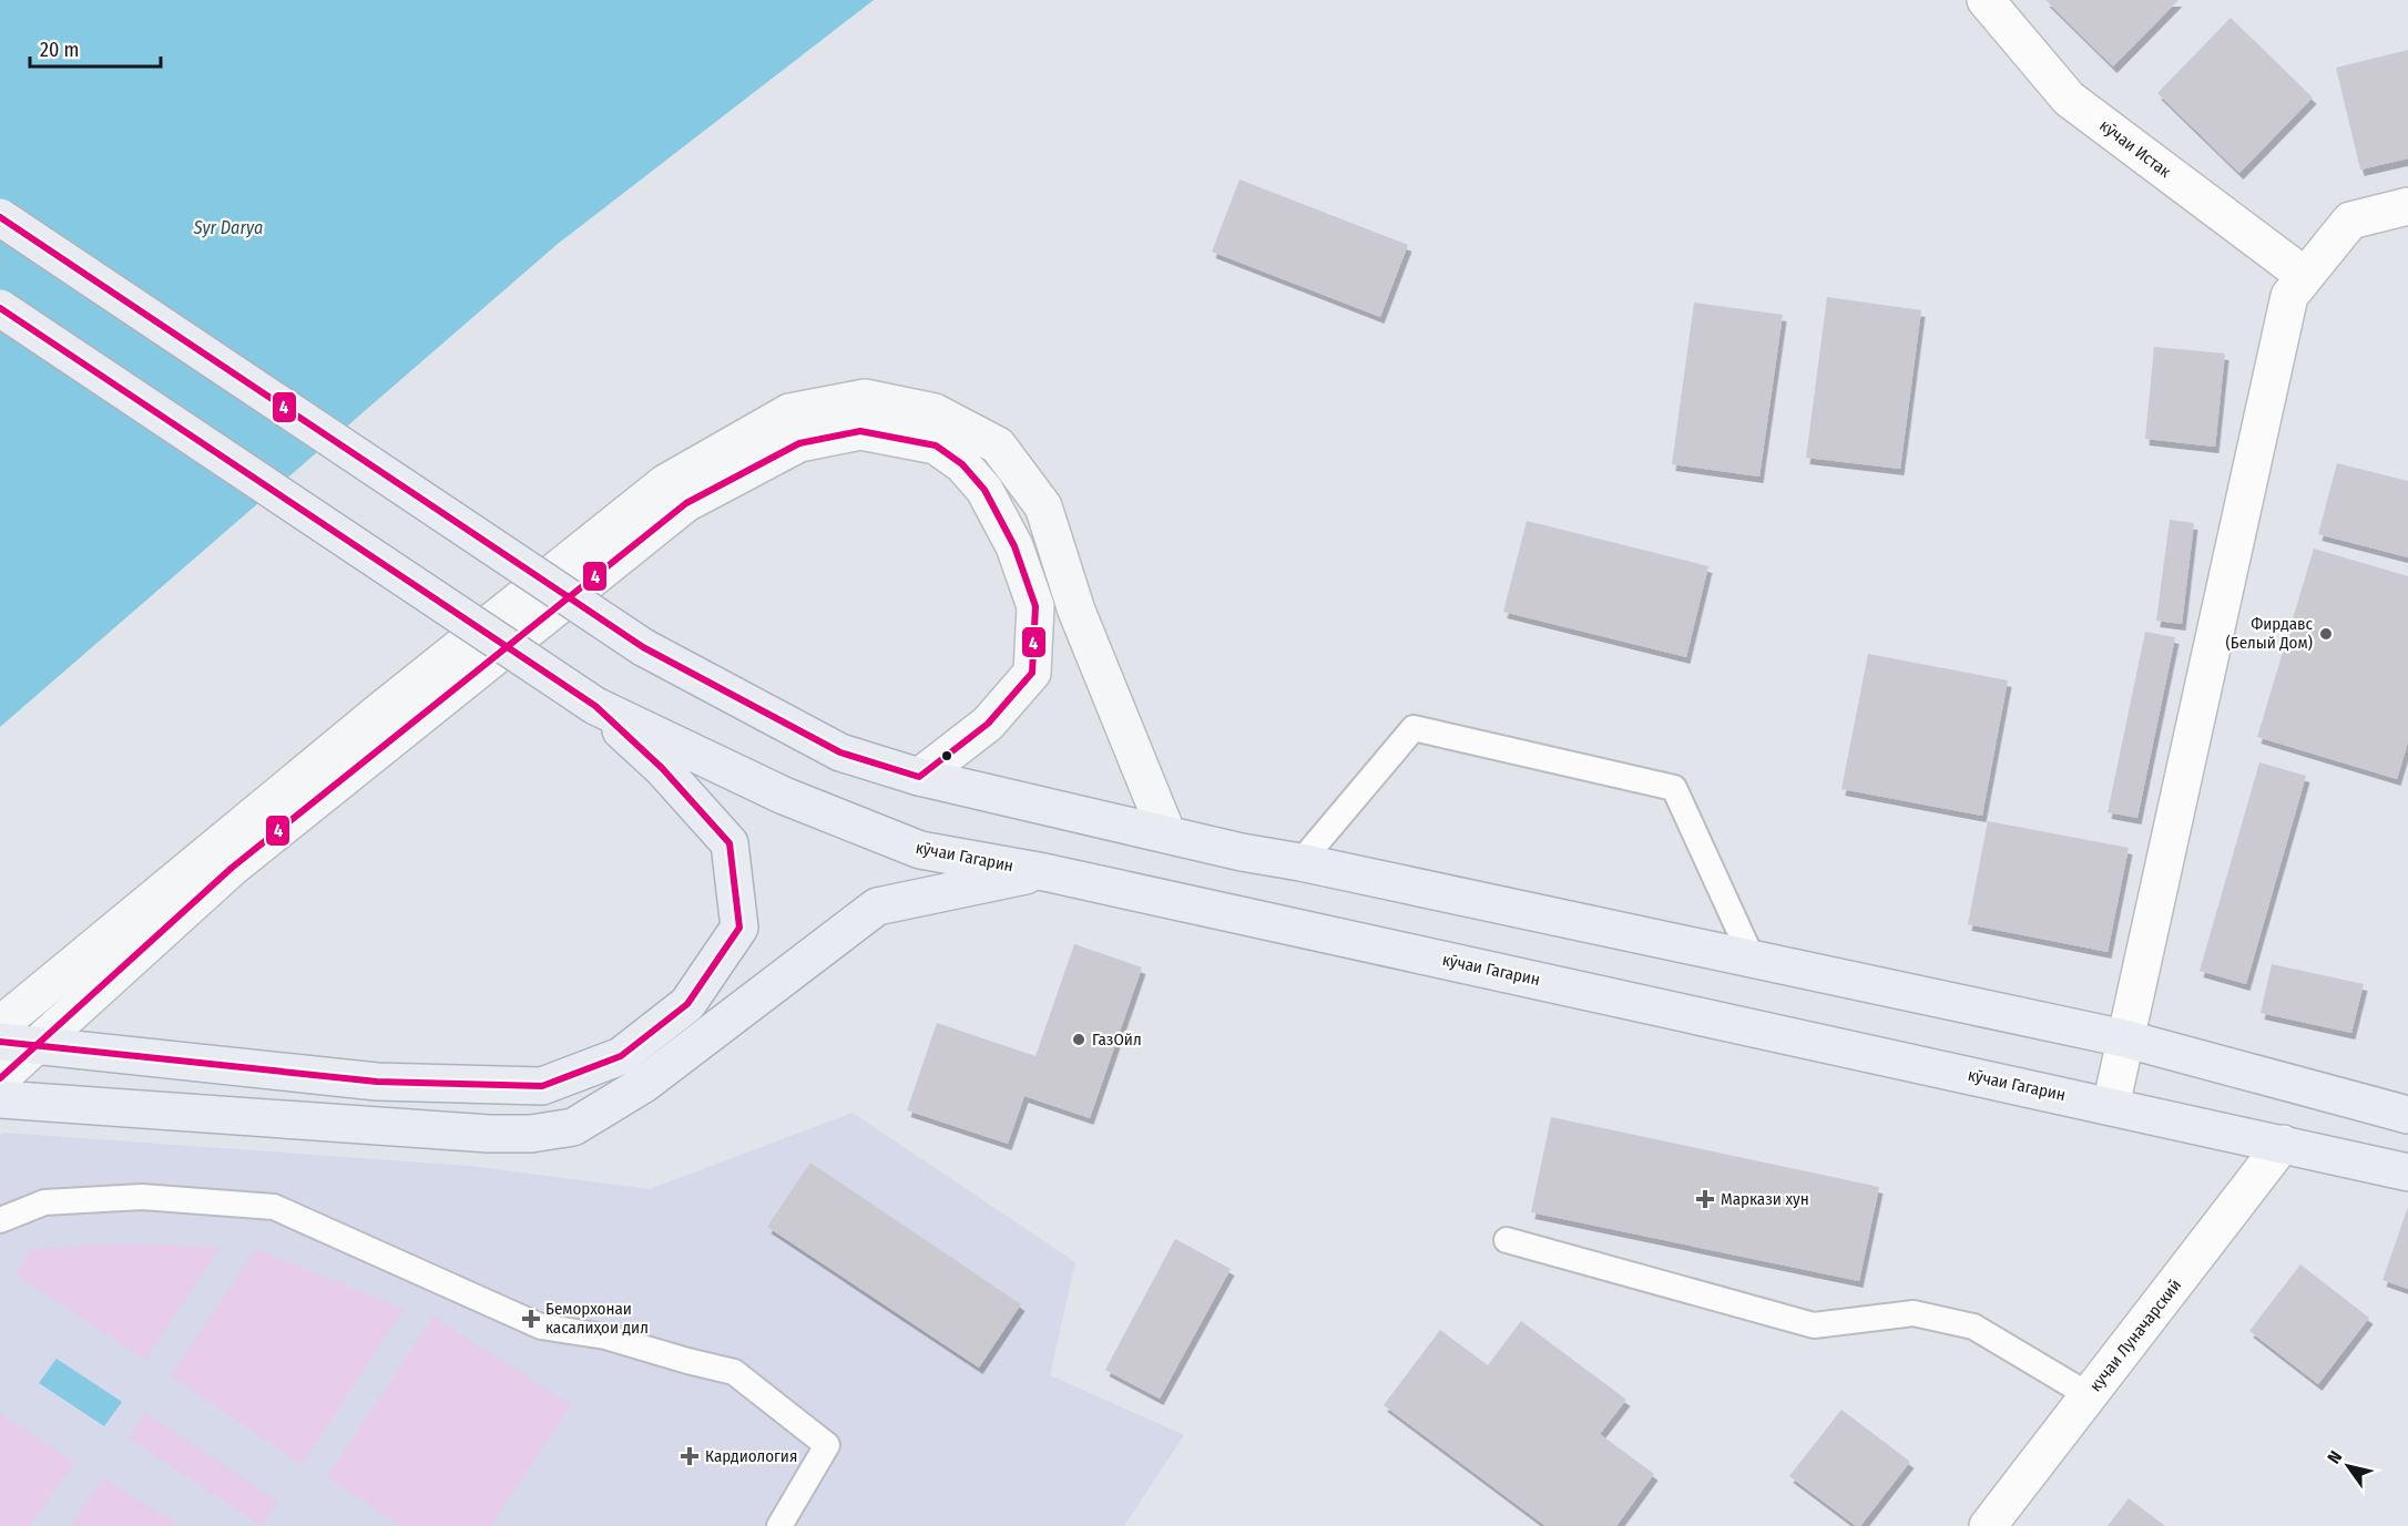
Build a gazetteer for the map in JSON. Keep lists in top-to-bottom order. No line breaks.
{"streets":{"highway":["кӯчаи Гагарин"],"street":["кӯчаи Истак","кучаи Луначарский"]},"crossings":[["кӯчаи Гагарин","кучаи Луначарский"]],"water":["Syr Darya"],"places":{"other":["Фирдавс (Белый Дом)","ГазОйл"],"health":["Маркази хун","Беморхонаи касалиҳои дил","Кардиология"]},"lines":["transit line 4"],"scale_bar":"20 m","north":"top left"}
